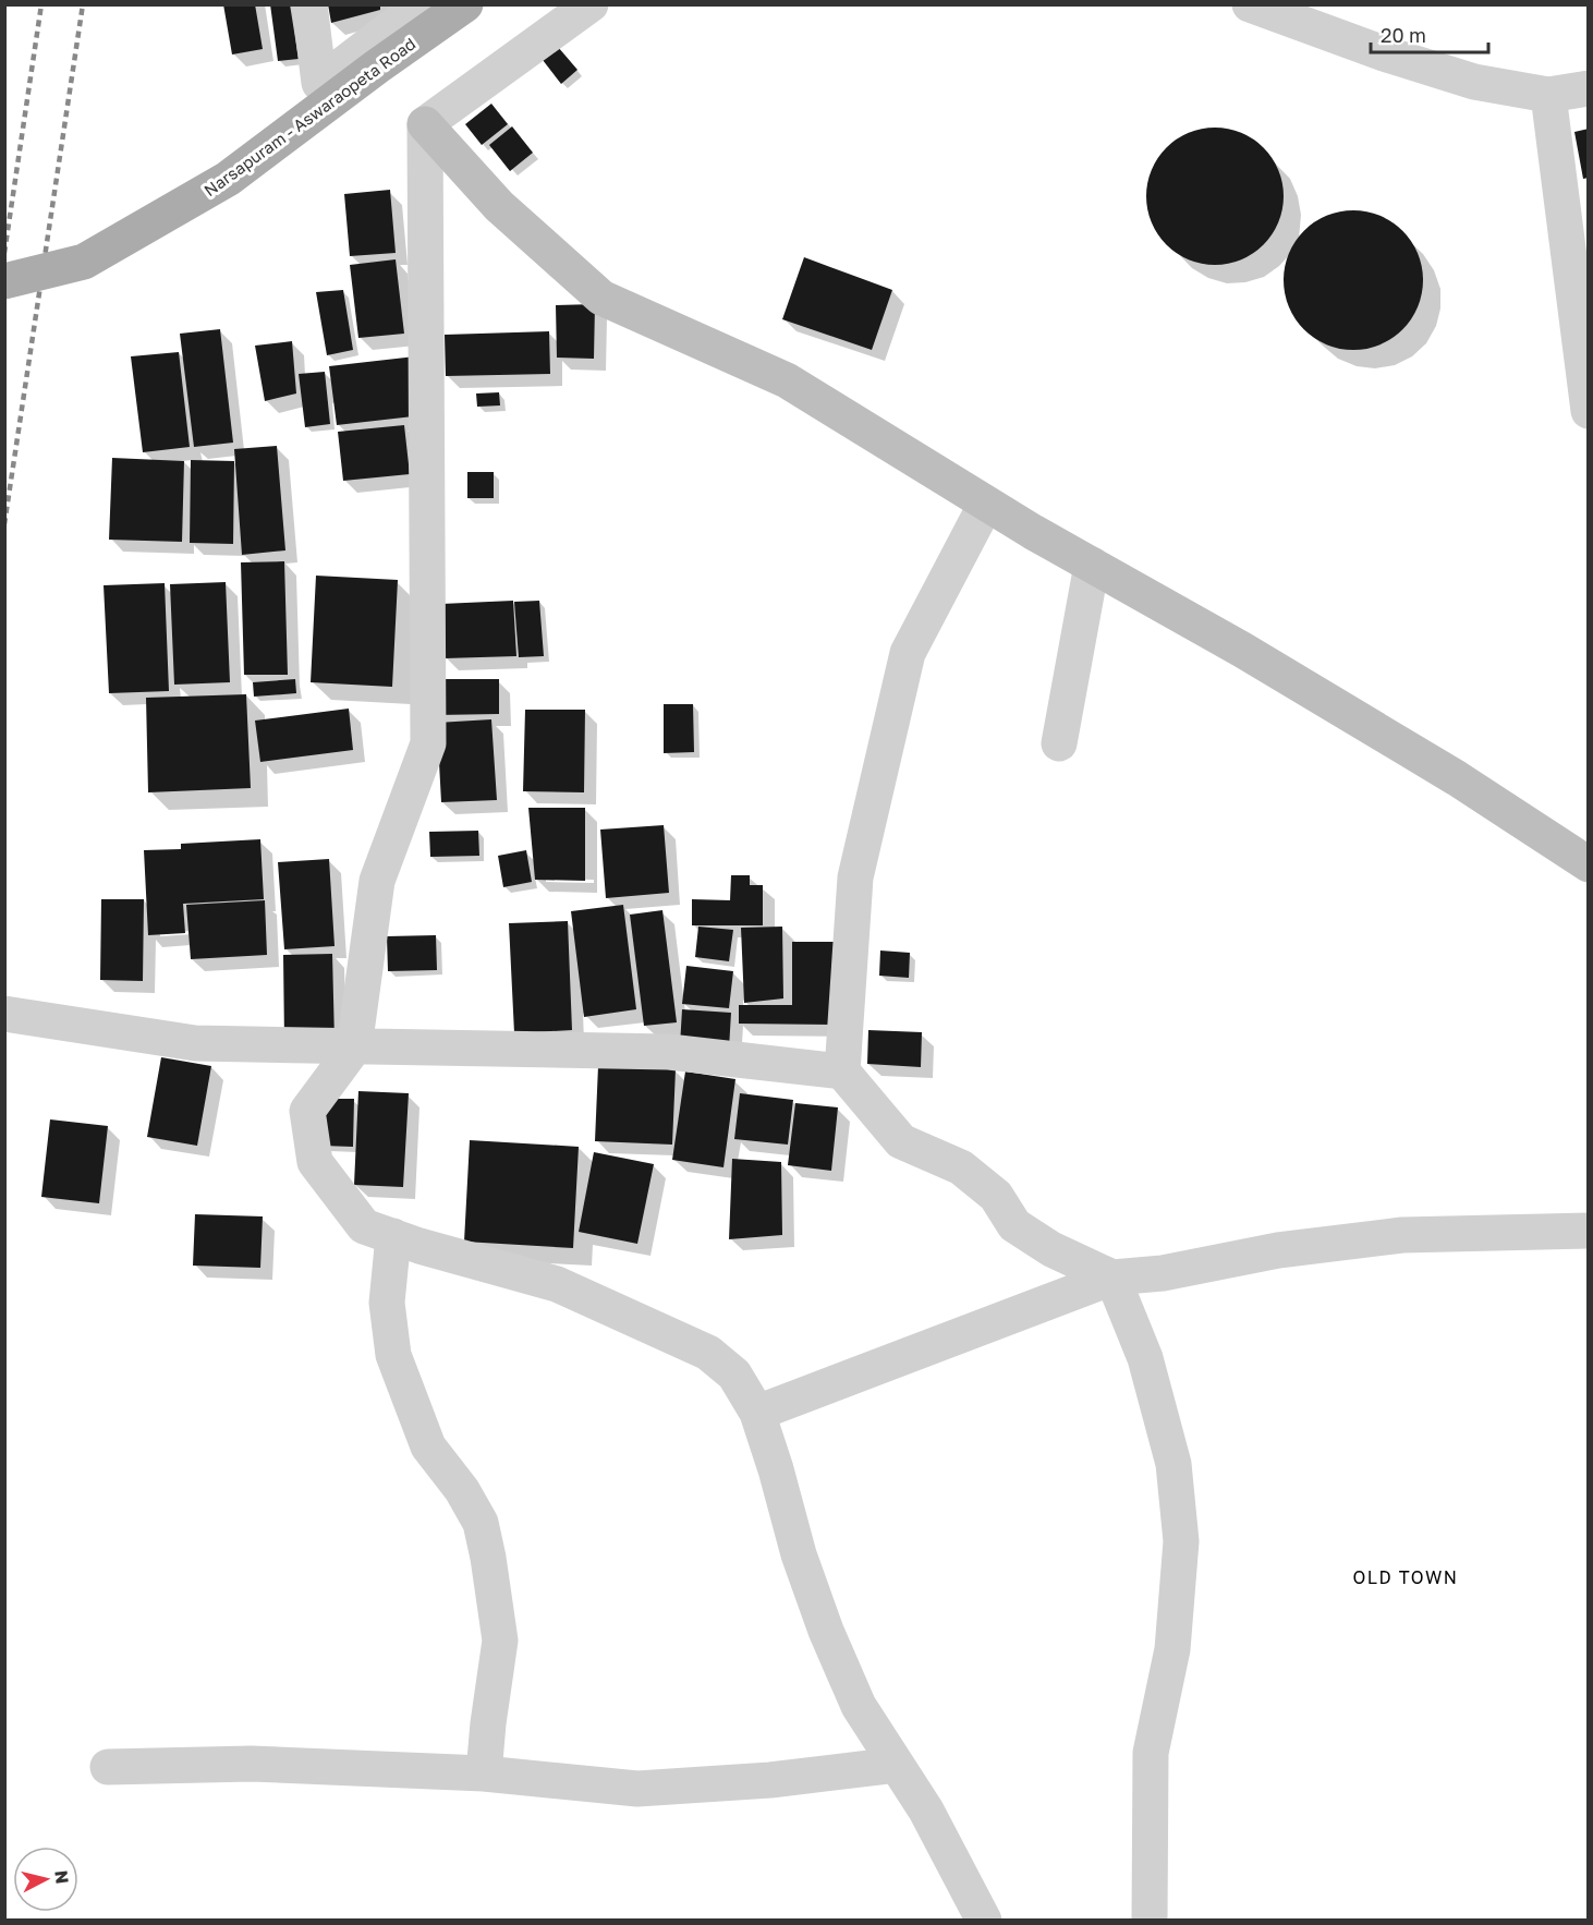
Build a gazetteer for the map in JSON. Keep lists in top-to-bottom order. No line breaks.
{"streets":{"main road":["Narsapuram - Aswaraopeta Road"]},"districts":["OLD TOWN"],"scale_bar":"20 m","north":"right"}
